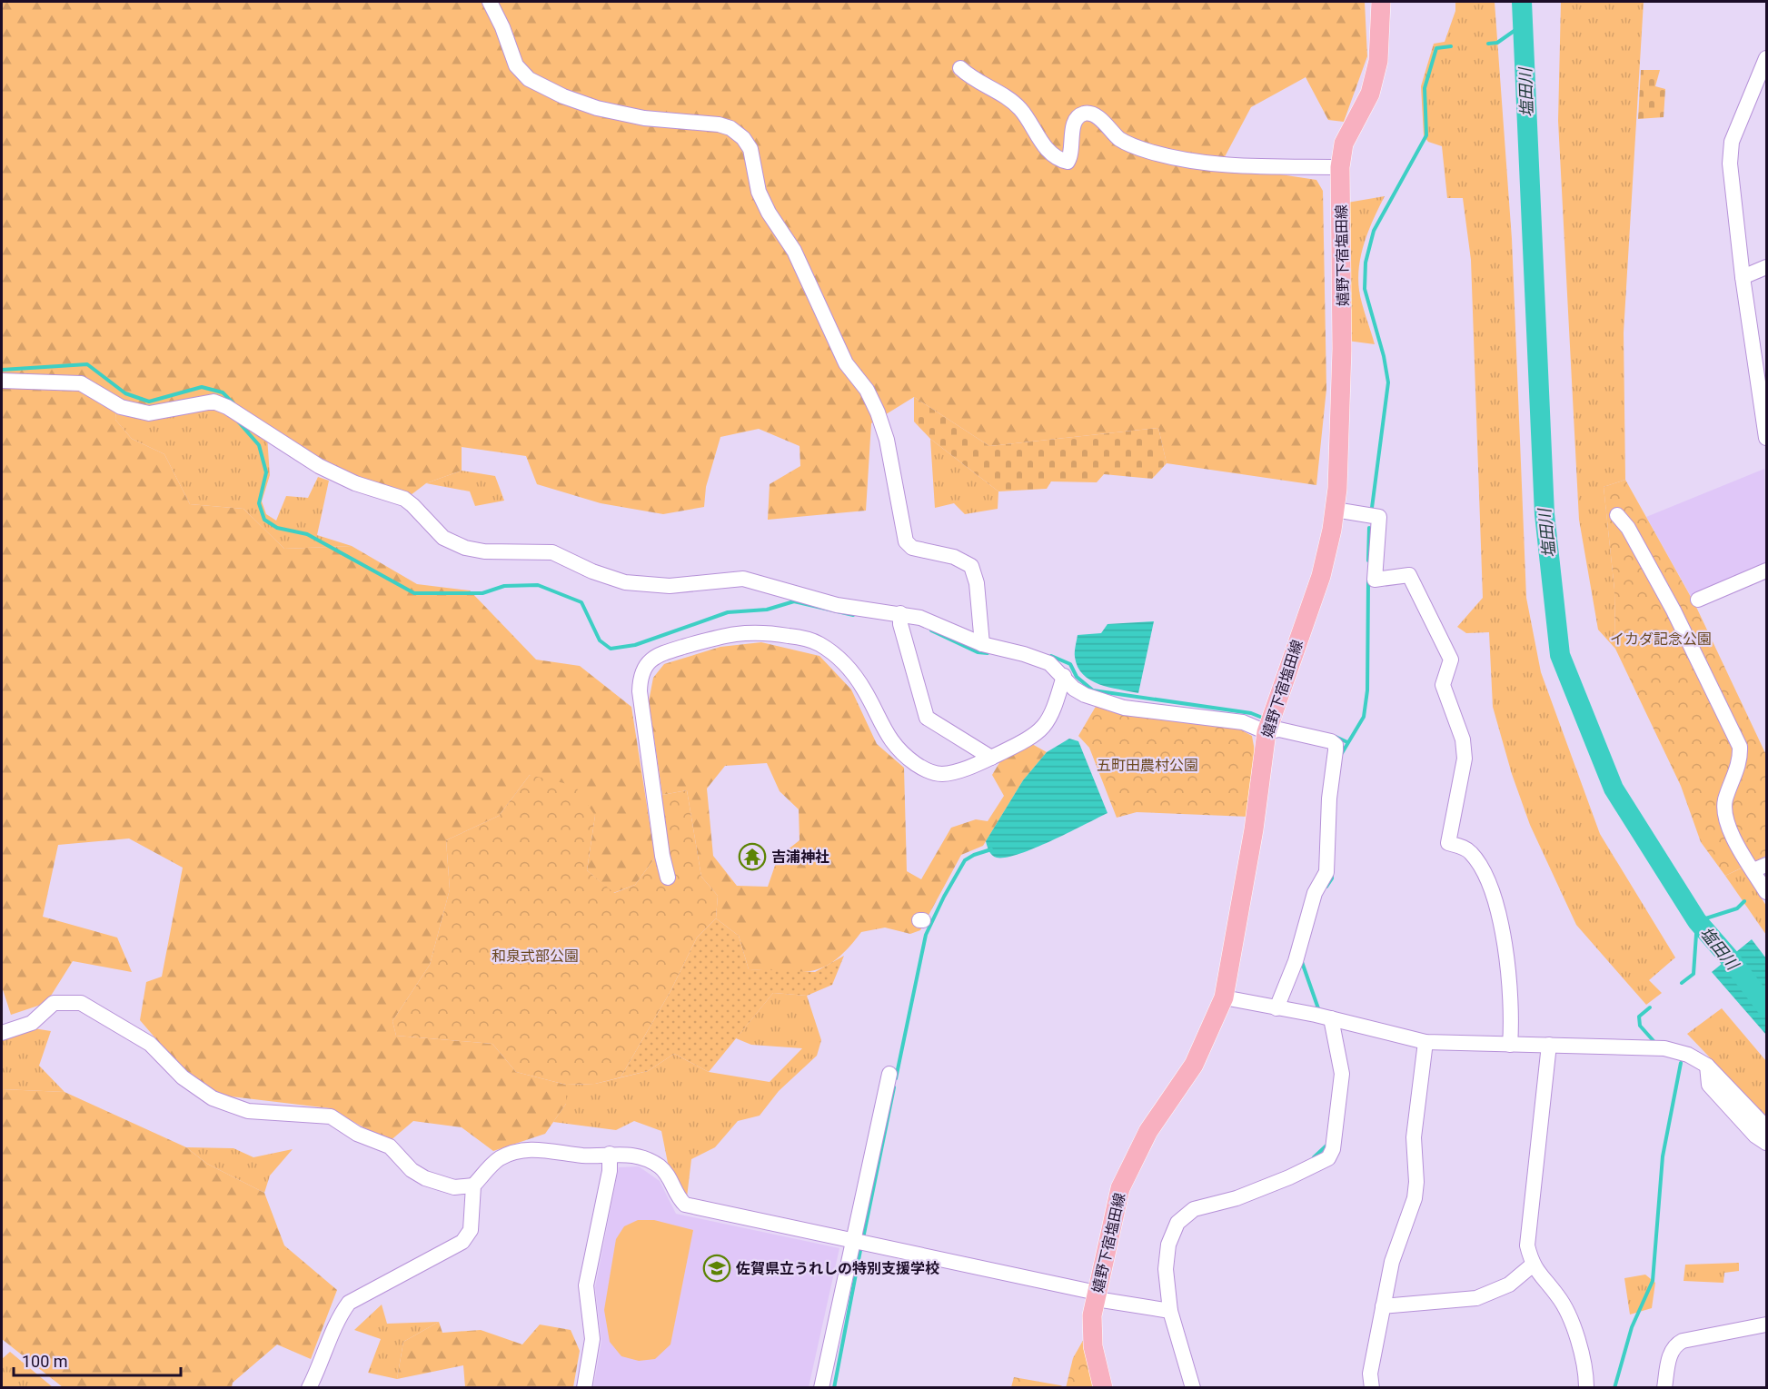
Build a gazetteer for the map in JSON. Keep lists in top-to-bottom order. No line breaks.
{"streets":{"main road":["嬉野下宿塩田線"]},"water":["塩田川"],"parks":["イカダ記念公園","五町田農村公園","和泉式部公園"],"places":{"temple":["吉浦神社"],"school or university":["佐賀県立うれしの特別支援学校"]},"scale_bar":"100 m"}
